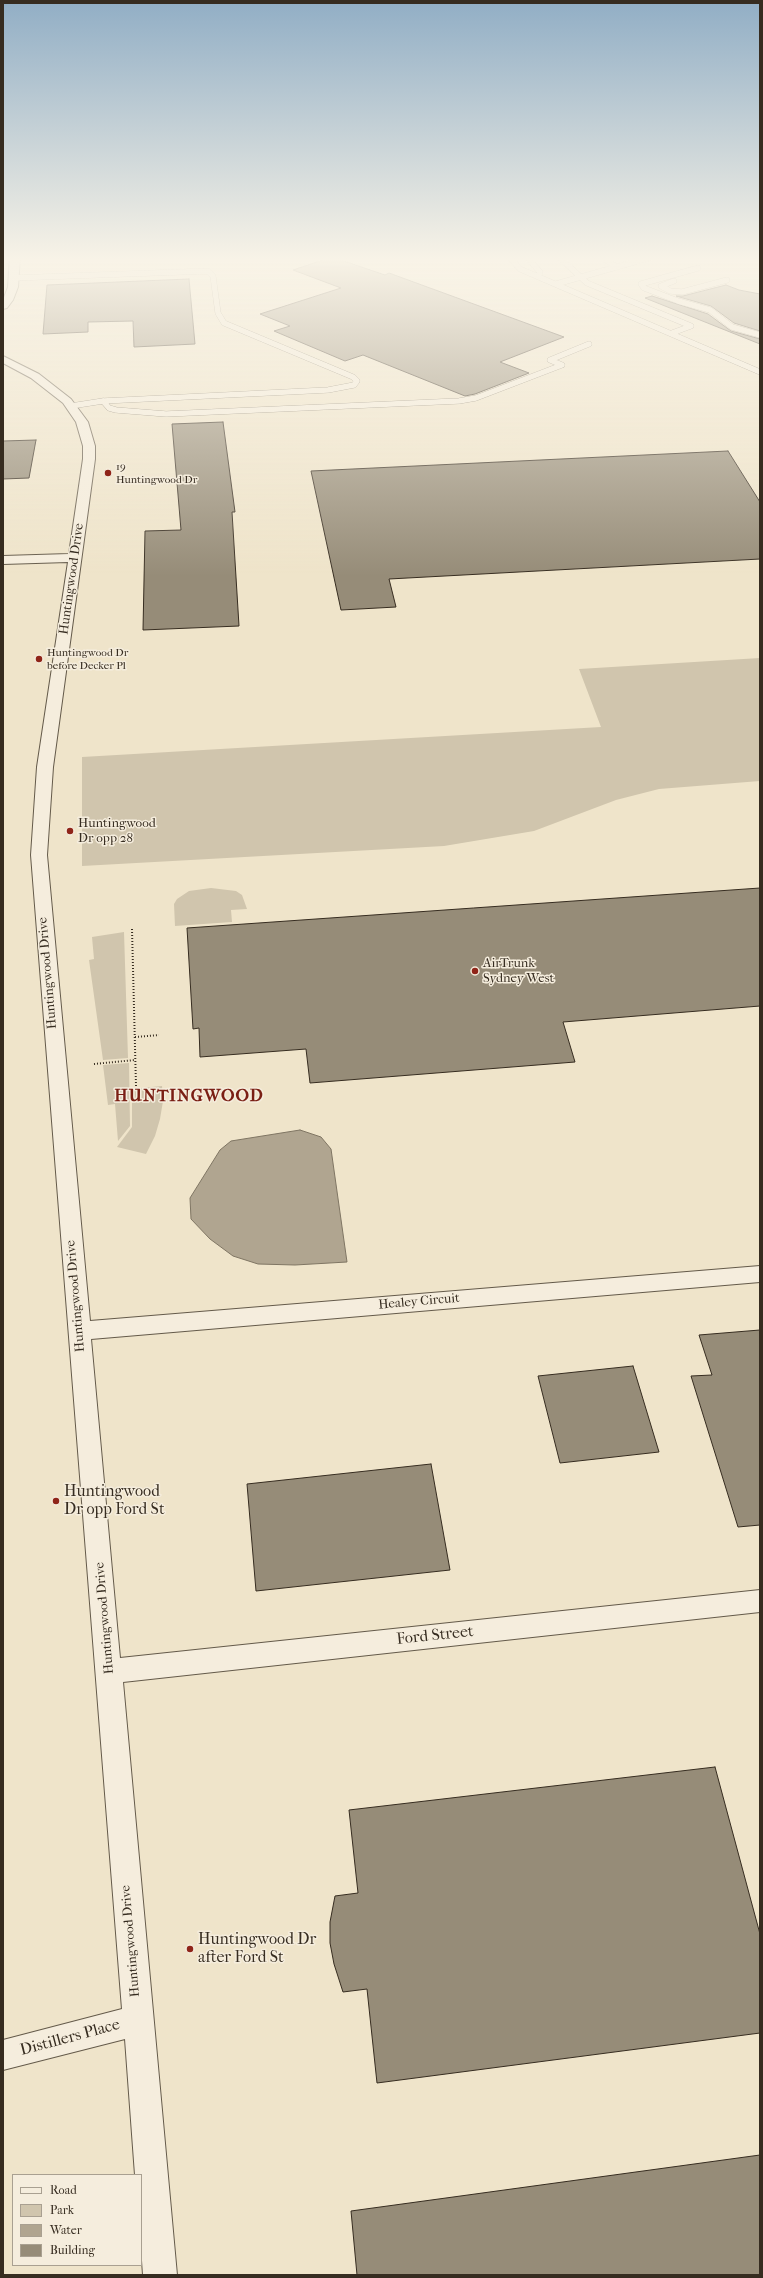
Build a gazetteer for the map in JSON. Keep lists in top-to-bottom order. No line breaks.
{"streets":{"street":["Huntingwood Drive","Healey Circuit","Ford Street","Distillers Place"]},"crossings":[["Huntingwood Drive","Healey Circuit"],["Huntingwood Drive","Ford Street"],["Huntingwood Drive","Distillers Place"]],"districts":["HUNTINGWOOD"],"places":["19 Huntingwood Dr","Huntingwood Dr before Decker Pl","Huntingwood Dr opp 28","AirTrunk Sydney West","Huntingwood Dr opp Ford St","Huntingwood Dr after Ford St"],"legend":["Road","Park","Water","Building"]}
